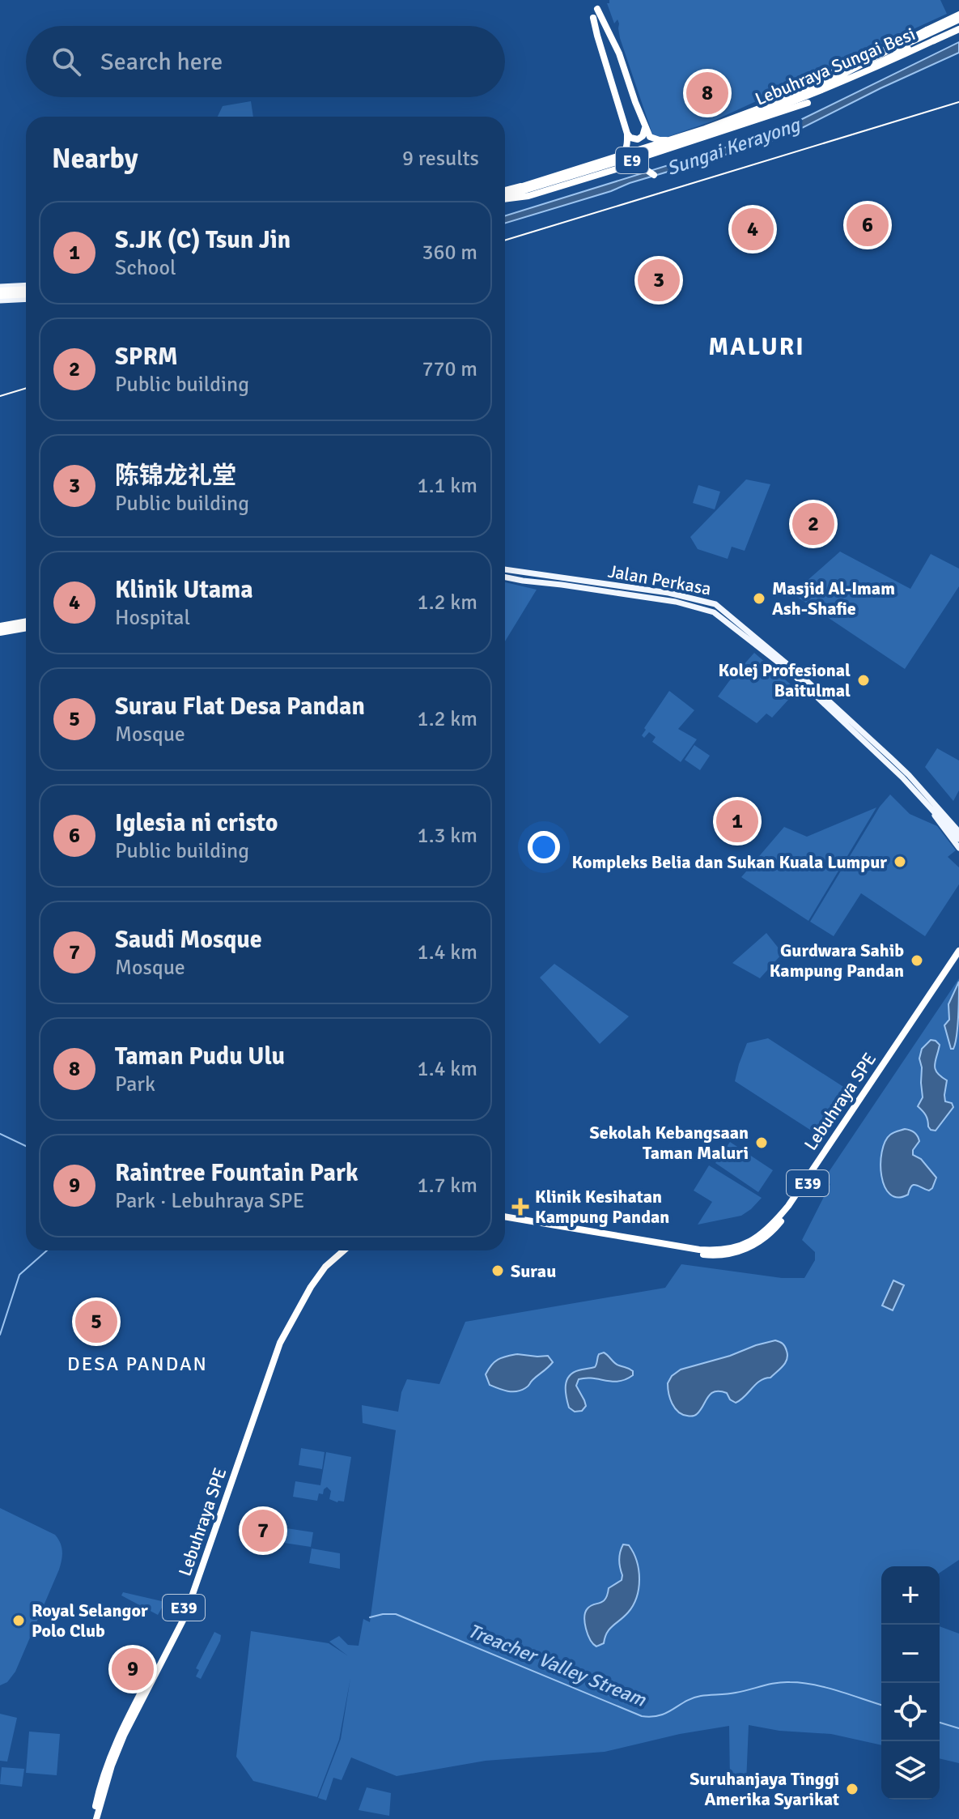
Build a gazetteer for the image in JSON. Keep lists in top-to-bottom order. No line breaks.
{"streets":{"highway":["Lebuhraya Sungai Besi","E9","Lebuhraya SPE","E39"],"main road":["Jalan Perkasa"]},"crossings":[["Lebuhraya Sungai Besi","E9"]],"districts":["MALURI","DESA PANDAN"],"water":["Sungai Kerayong","Treacher Valley Stream"],"places":{"other":["Masjid Al-Imam Ash-Shafie","Kolej Profesional Baitulmal","Kompleks Belia dan Sukan Kuala Lumpur","Gurdwara Sahib Kampung Pandan","Sekolah Kebangsaan Taman Maluri","Surau","Royal Selangor Polo Club","Suruhanjaya Tinggi Amerika Syarikat"],"health":["Klinik Kesihatan Kampung Pandan"]},"page":{"search":"Search here","pins":["8","6","4","3","2","1","5","7","9"],"heading":["Nearby","9 results"],"list":[{"mark":"1","name":"S.JK (C) Tsun Jin","note":"School","value":"360 m"},{"mark":"2","name":"SPRM","note":"Public building","value":"770 m"},{"mark":"3","name":"陈锦龙礼堂","note":"Public building","value":"1.1 km"},{"mark":"4","name":"Klinik Utama","note":"Hospital","value":"1.2 km"},{"mark":"5","name":"Surau Flat Desa Pandan","note":"Mosque","value":"1.2 km"},{"mark":"6","name":"Iglesia ni cristo","note":"Public building","value":"1.3 km"},{"mark":"7","name":"Saudi Mosque","note":"Mosque","value":"1.4 km"},{"mark":"8","name":"Taman Pudu Ulu","note":"Park","value":"1.4 km"},{"mark":"9","name":"Raintree Fountain Park","note":"Park · Lebuhraya SPE","value":"1.7 km"}],"map_buttons":["+","−"]}}
